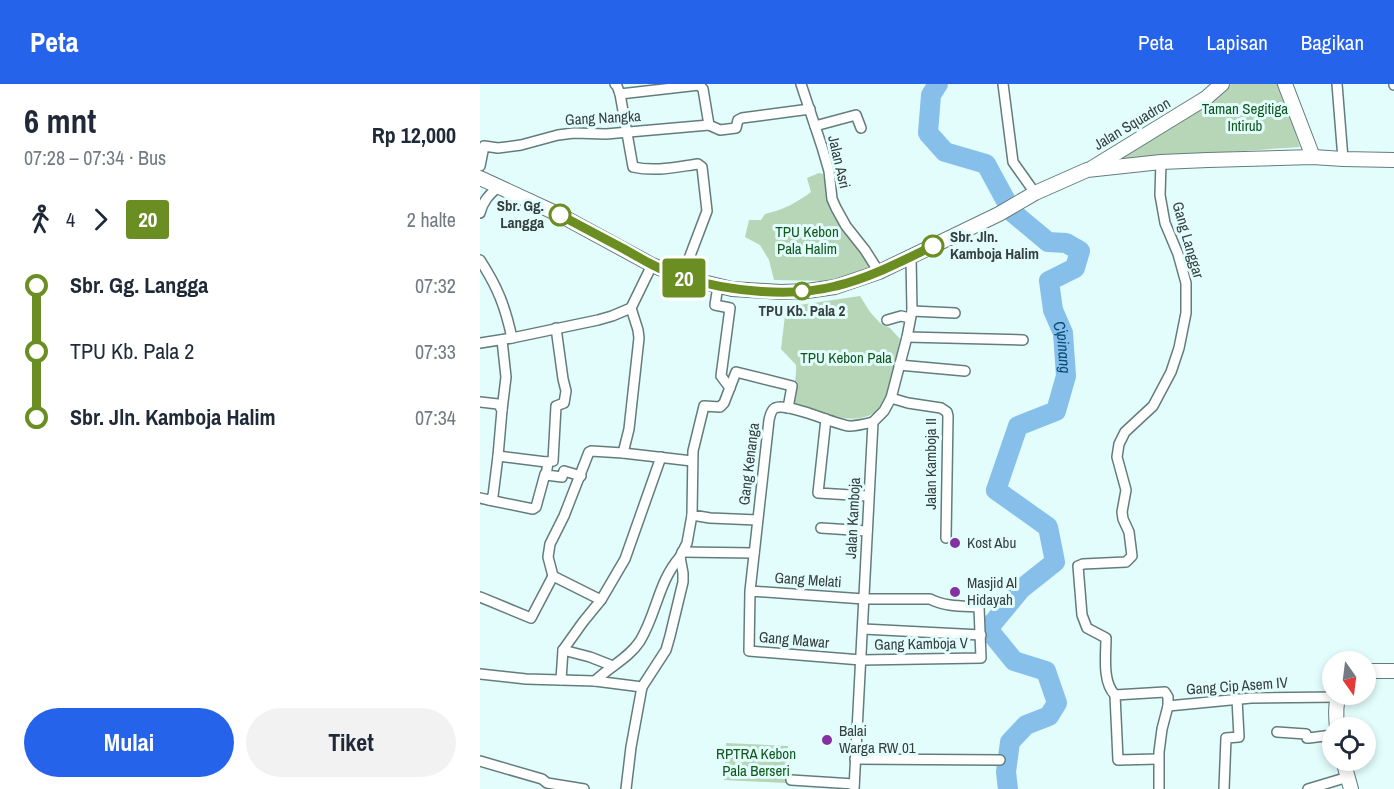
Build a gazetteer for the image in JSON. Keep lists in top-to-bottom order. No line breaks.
{"streets":{"street":["Gang Nangka","Jalan Squadron","Jalan Asri","Gang Langgar","Gang Kenanga","Jalan Kamboja II","Jalan Kamboja","Gang Melati","Gang Mawar","Gang Kamboja V","Gang Cip Asem IV"]},"crossings":[["Gang Nangka","Jalan Asri"],["Gang Langgar","Gang Cip Asem IV"],["Gang Kenanga","Gang Melati"],["Gang Kenanga","Gang Mawar"],["Jalan Kamboja","Gang Melati"],["Jalan Kamboja","Gang Mawar"],["Jalan Kamboja","Gang Kamboja V"],["Gang Melati","Gang Mawar"],["Gang Melati","Gang Kamboja V"],["Gang Mawar","Gang Kamboja V"]],"water":["Cipinang"],"parks":["Taman Segitiga Intirub","TPU Kebon Pala Halim","TPU Kebon Pala","RPTRA Kebon Pala Berseri"],"places":["Sbr. Gg. Langga","Sbr. Jln. Kamboja Halim","TPU Kb. Pala 2","Kost Abu","Masjid Al Hidayah","Balai Warga RW 01"],"lines":["bus line 20"],"north":"bottom","page":{"header":"Peta","nav":["Peta","Lapisan","Bagikan"],"heading":["6 mnt","07:28 – 07:34 · Bus","Rp 12,000"],"on_map":"20","legs":["4","20","2 halte"],"list":[{"name":"Sbr. Gg. Langga","value":"07:32"},{"name":"TPU Kb. Pala 2","value":"07:33"},{"name":"Sbr. Jln. Kamboja Halim","value":"07:34"}],"buttons":["Mulai","Tiket"]}}
